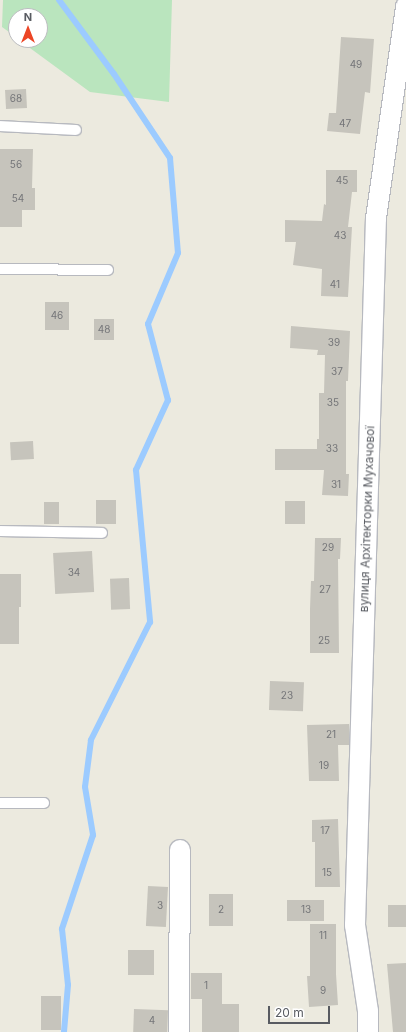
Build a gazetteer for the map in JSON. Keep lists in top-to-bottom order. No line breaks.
{"streets":{"street":["вулиця Архітекторки Мухачової"]},"house_numbers":["49","68","47","56","45","54","43","41","46","48","39","37","35","33","31","29","34","27","25","23","21","19","17","15","3","2","13","11","1","9","4"],"scale_bar":"20 m","north":"top"}
